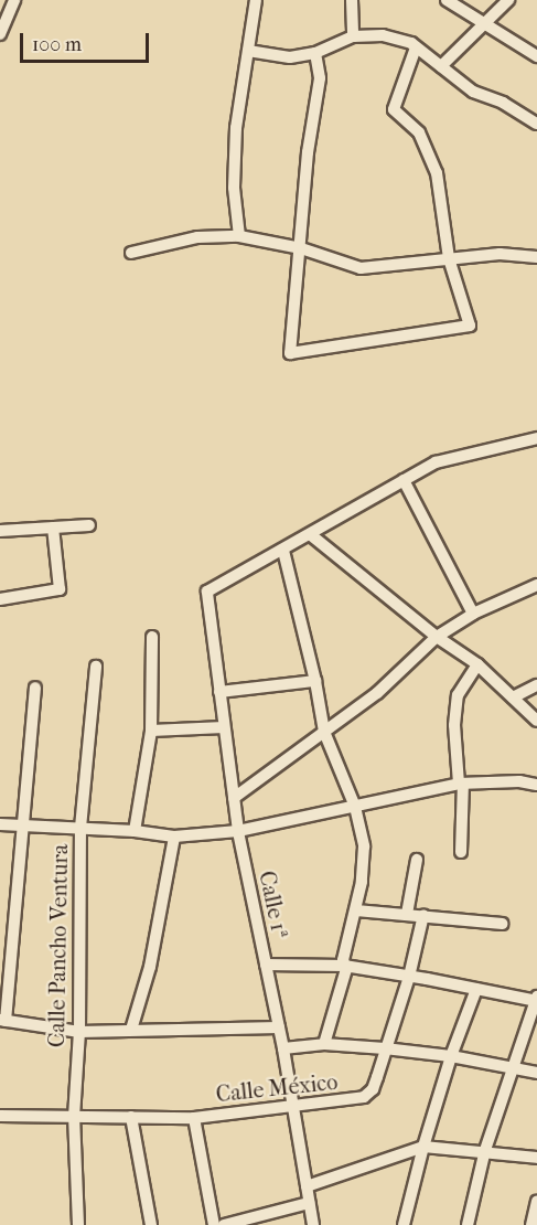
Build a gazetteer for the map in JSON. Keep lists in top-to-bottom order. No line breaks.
{"streets":{"street":["Calle 1ª","Calle Pancho Ventura","Calle México"]},"crossings":[["Calle 1ª","Calle México"],["Calle Pancho Ventura","Calle México"]],"scale_bar":"100 m"}
